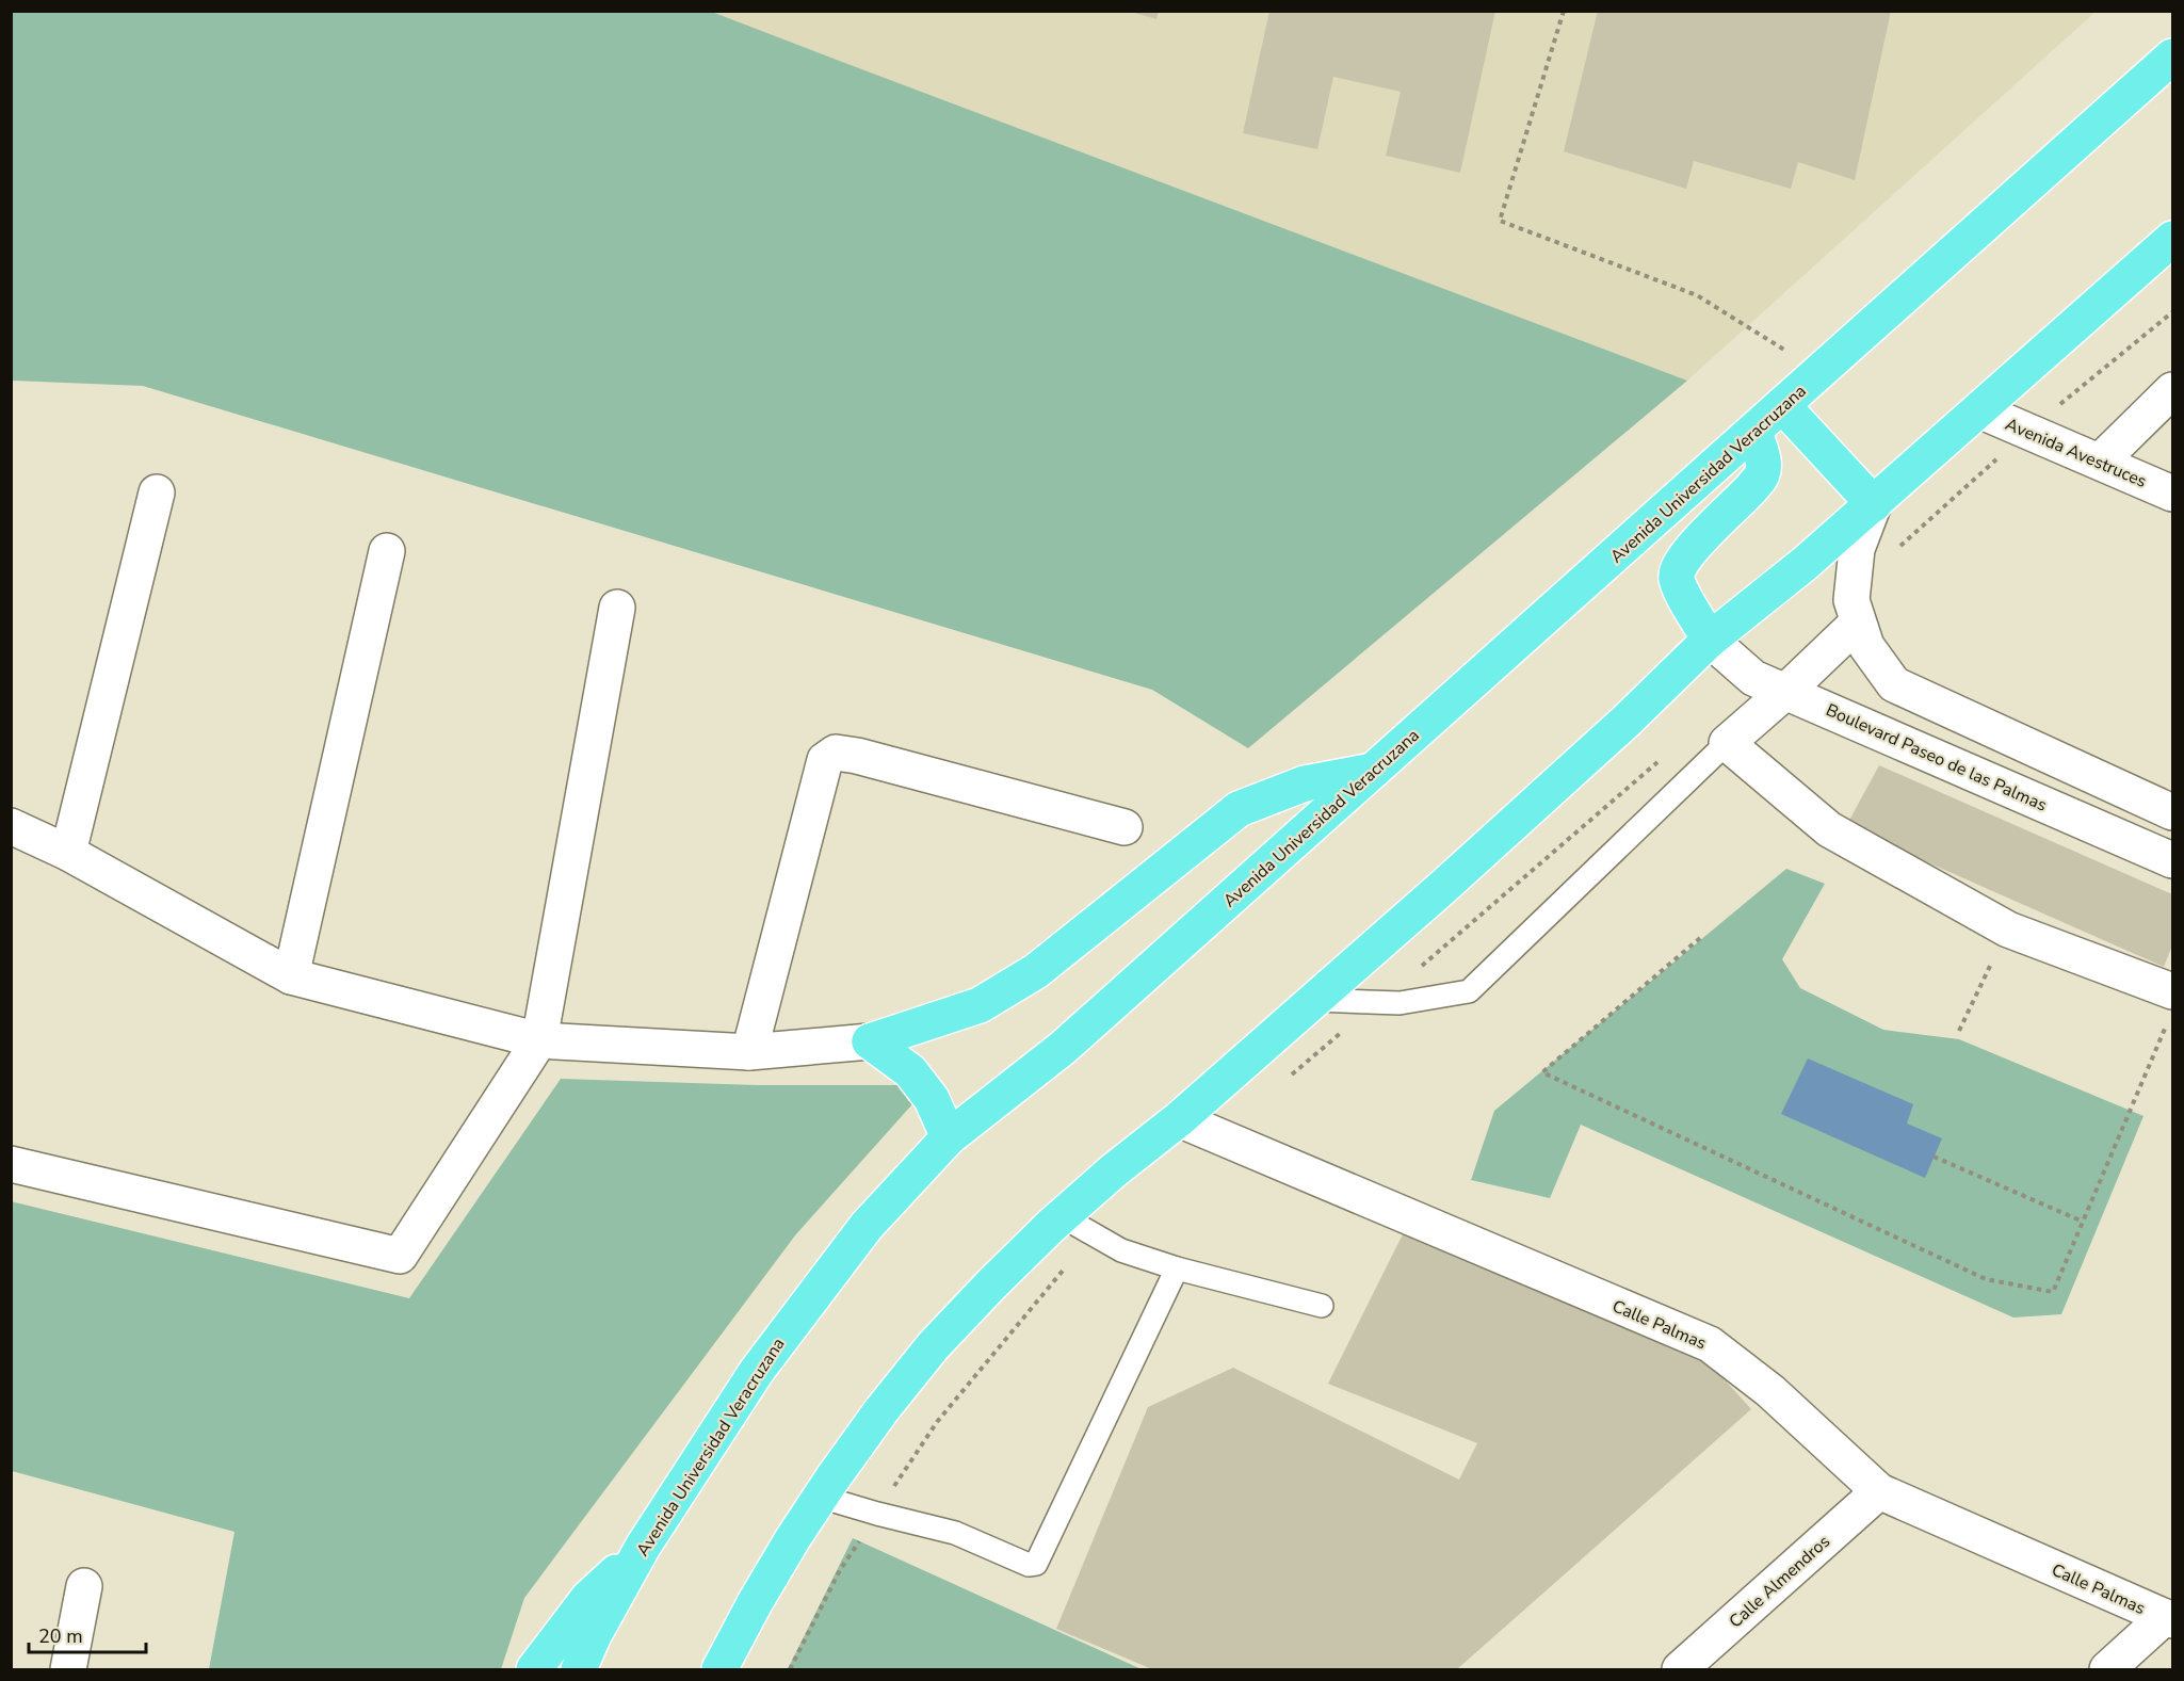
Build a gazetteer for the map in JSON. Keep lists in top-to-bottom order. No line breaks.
{"streets":{"main road":["Avenida Universidad Veracruzana"],"street":["Avenida Avestruces","Boulevard Paseo de las Palmas","Calle Palmas","Calle Almendros"]},"crossings":[["Calle Palmas","Calle Almendros"]],"scale_bar":"20 m"}
